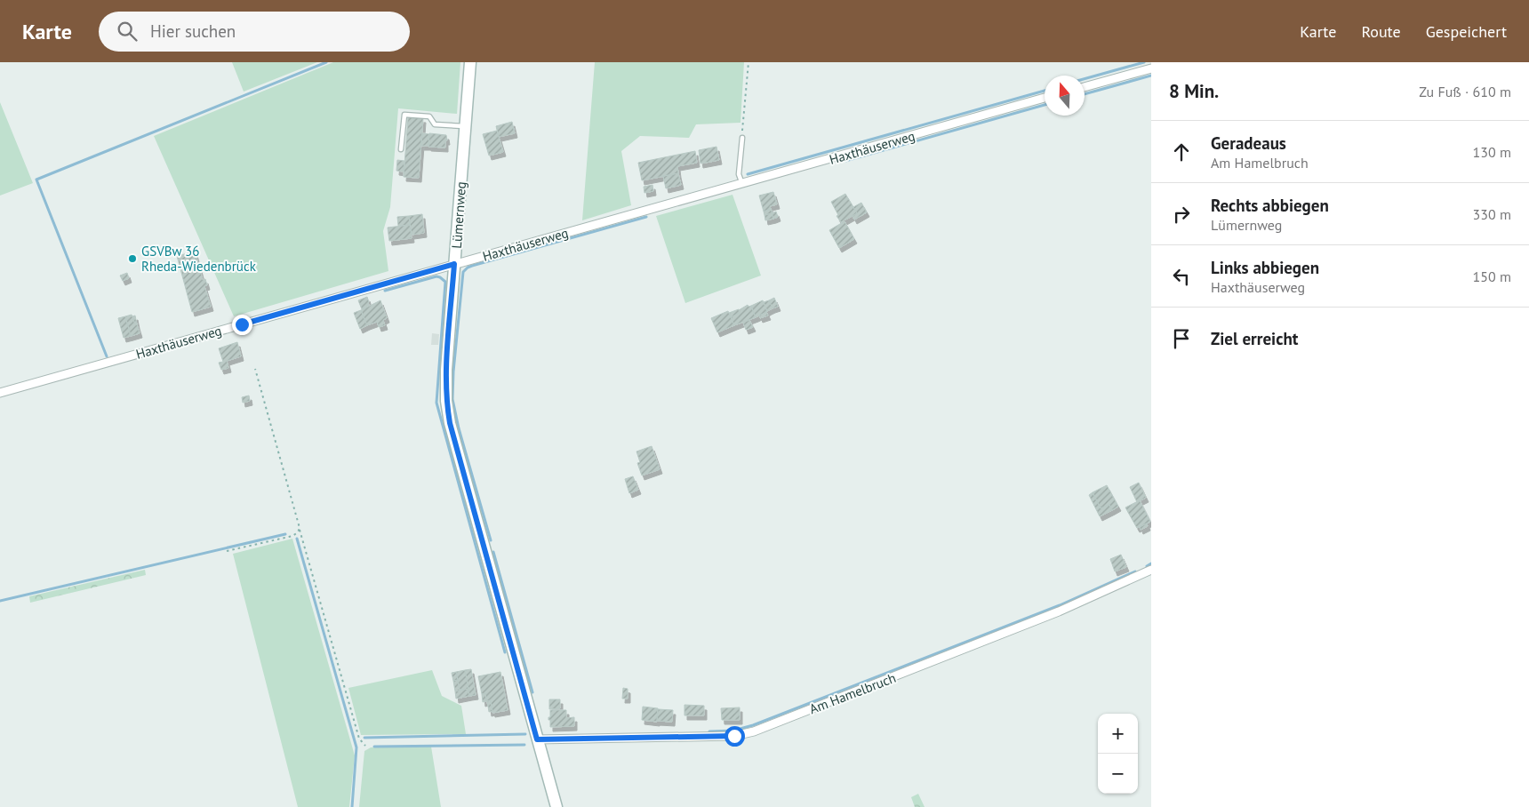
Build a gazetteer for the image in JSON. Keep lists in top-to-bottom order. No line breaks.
{"streets":{"street":["Haxthäuserweg","Lümernweg","Am Hamelbruch"]},"crossings":[["Haxthäuserweg","Lümernweg"],["Lümernweg","Am Hamelbruch"]],"places":["GSVBw 36 Rheda-Wiedenbrück"],"north":"top","page":{"header":"Karte","search":"Hier suchen","nav":["Karte","Route","Gespeichert"],"heading":["8 Min.","Zu Fuß · 610 m"],"list":[["Geradeaus","Am Hamelbruch","130 m"],["Rechts abbiegen","Lümernweg","330 m"],["Links abbiegen","Haxthäuserweg","150 m"],"Ziel erreicht"],"map_buttons":["+","−"]}}
